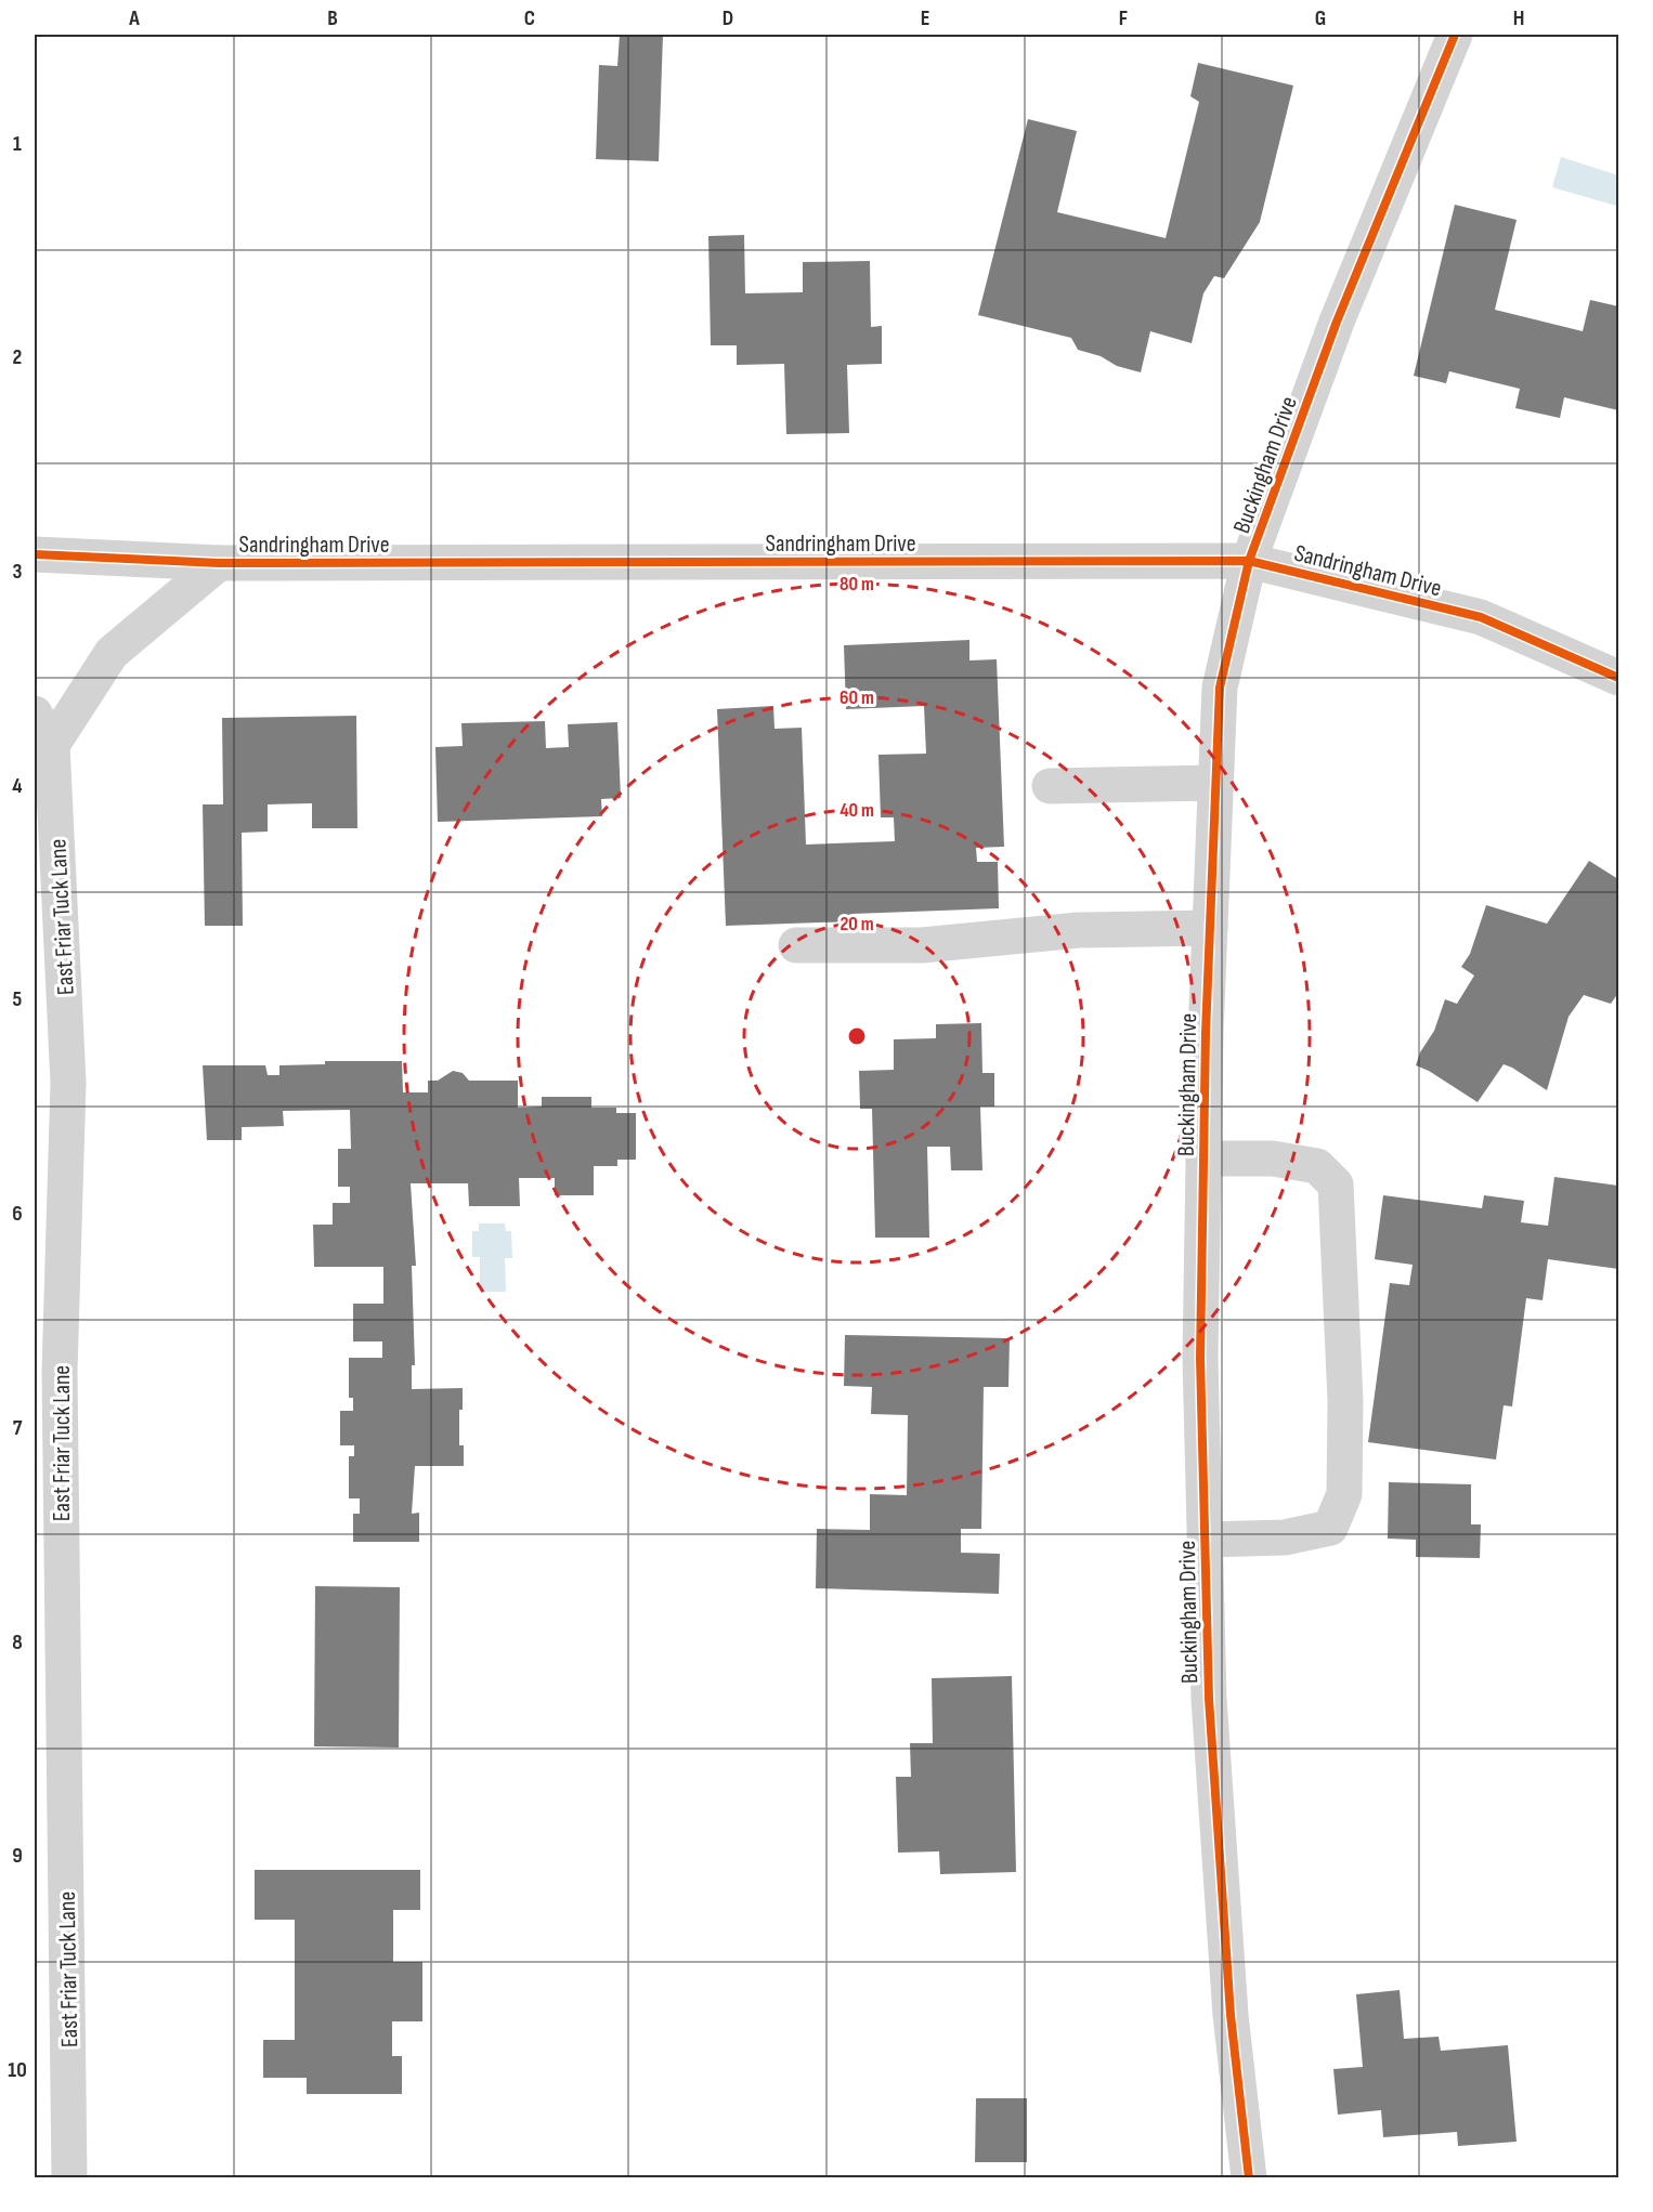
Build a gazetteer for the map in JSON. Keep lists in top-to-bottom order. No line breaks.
{"streets":{"street":["Buckingham Drive","Sandringham Drive","East Friar Tuck Lane"]},"crossings":[["Buckingham Drive","Sandringham Drive"],["Sandringham Drive","East Friar Tuck Lane"]],"grid":{"columns":["A","B","C","D","E","F","G","H"],"rows":["1","2","3","4","5","6","7","8","9","10"]},"rings":["80 m","60 m","40 m","20 m"]}
